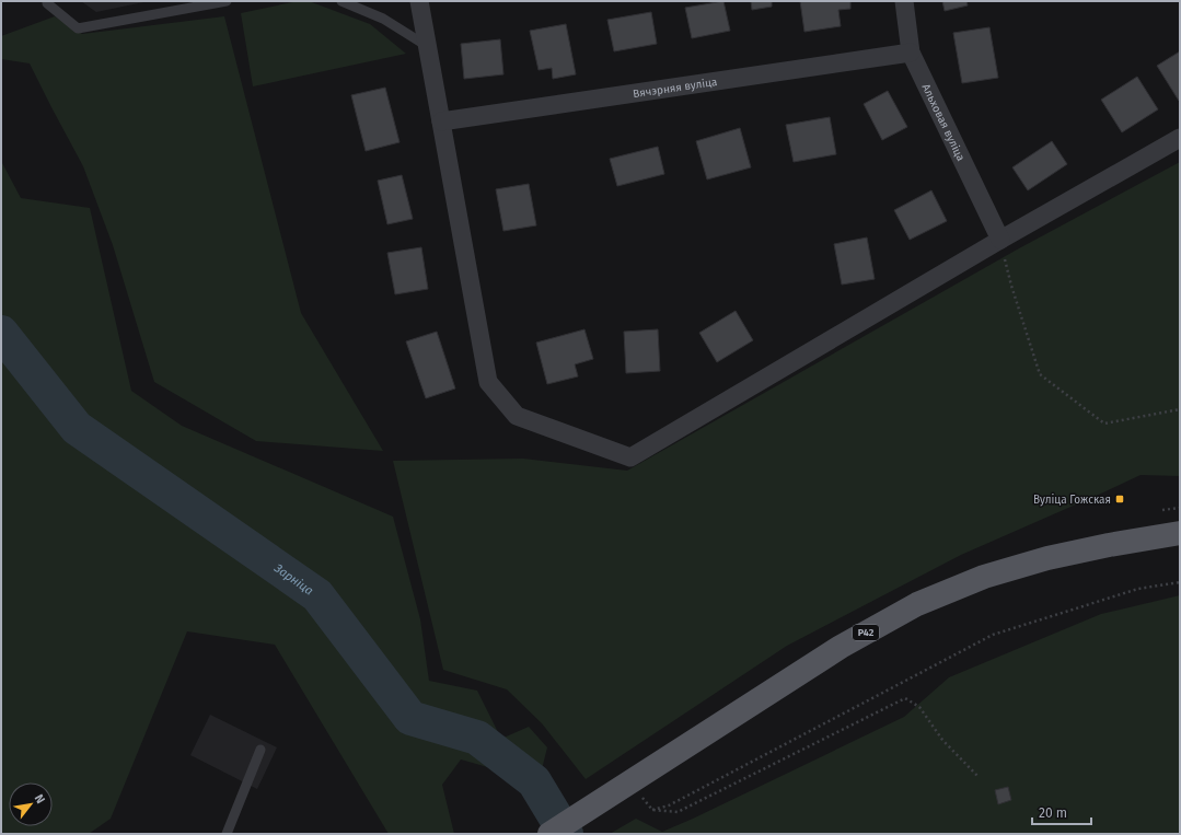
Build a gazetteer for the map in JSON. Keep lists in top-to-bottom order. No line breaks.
{"streets":{"main road":["Р42"],"street":["Вячэрняя вуліца","Альховая вуліца"]},"crossings":[["Вячэрняя вуліца","Альховая вуліца"]],"water":["Зарніца"],"places":{"transit":["Вуліца Гожская"]},"scale_bar":"20 m","north":"top right"}
